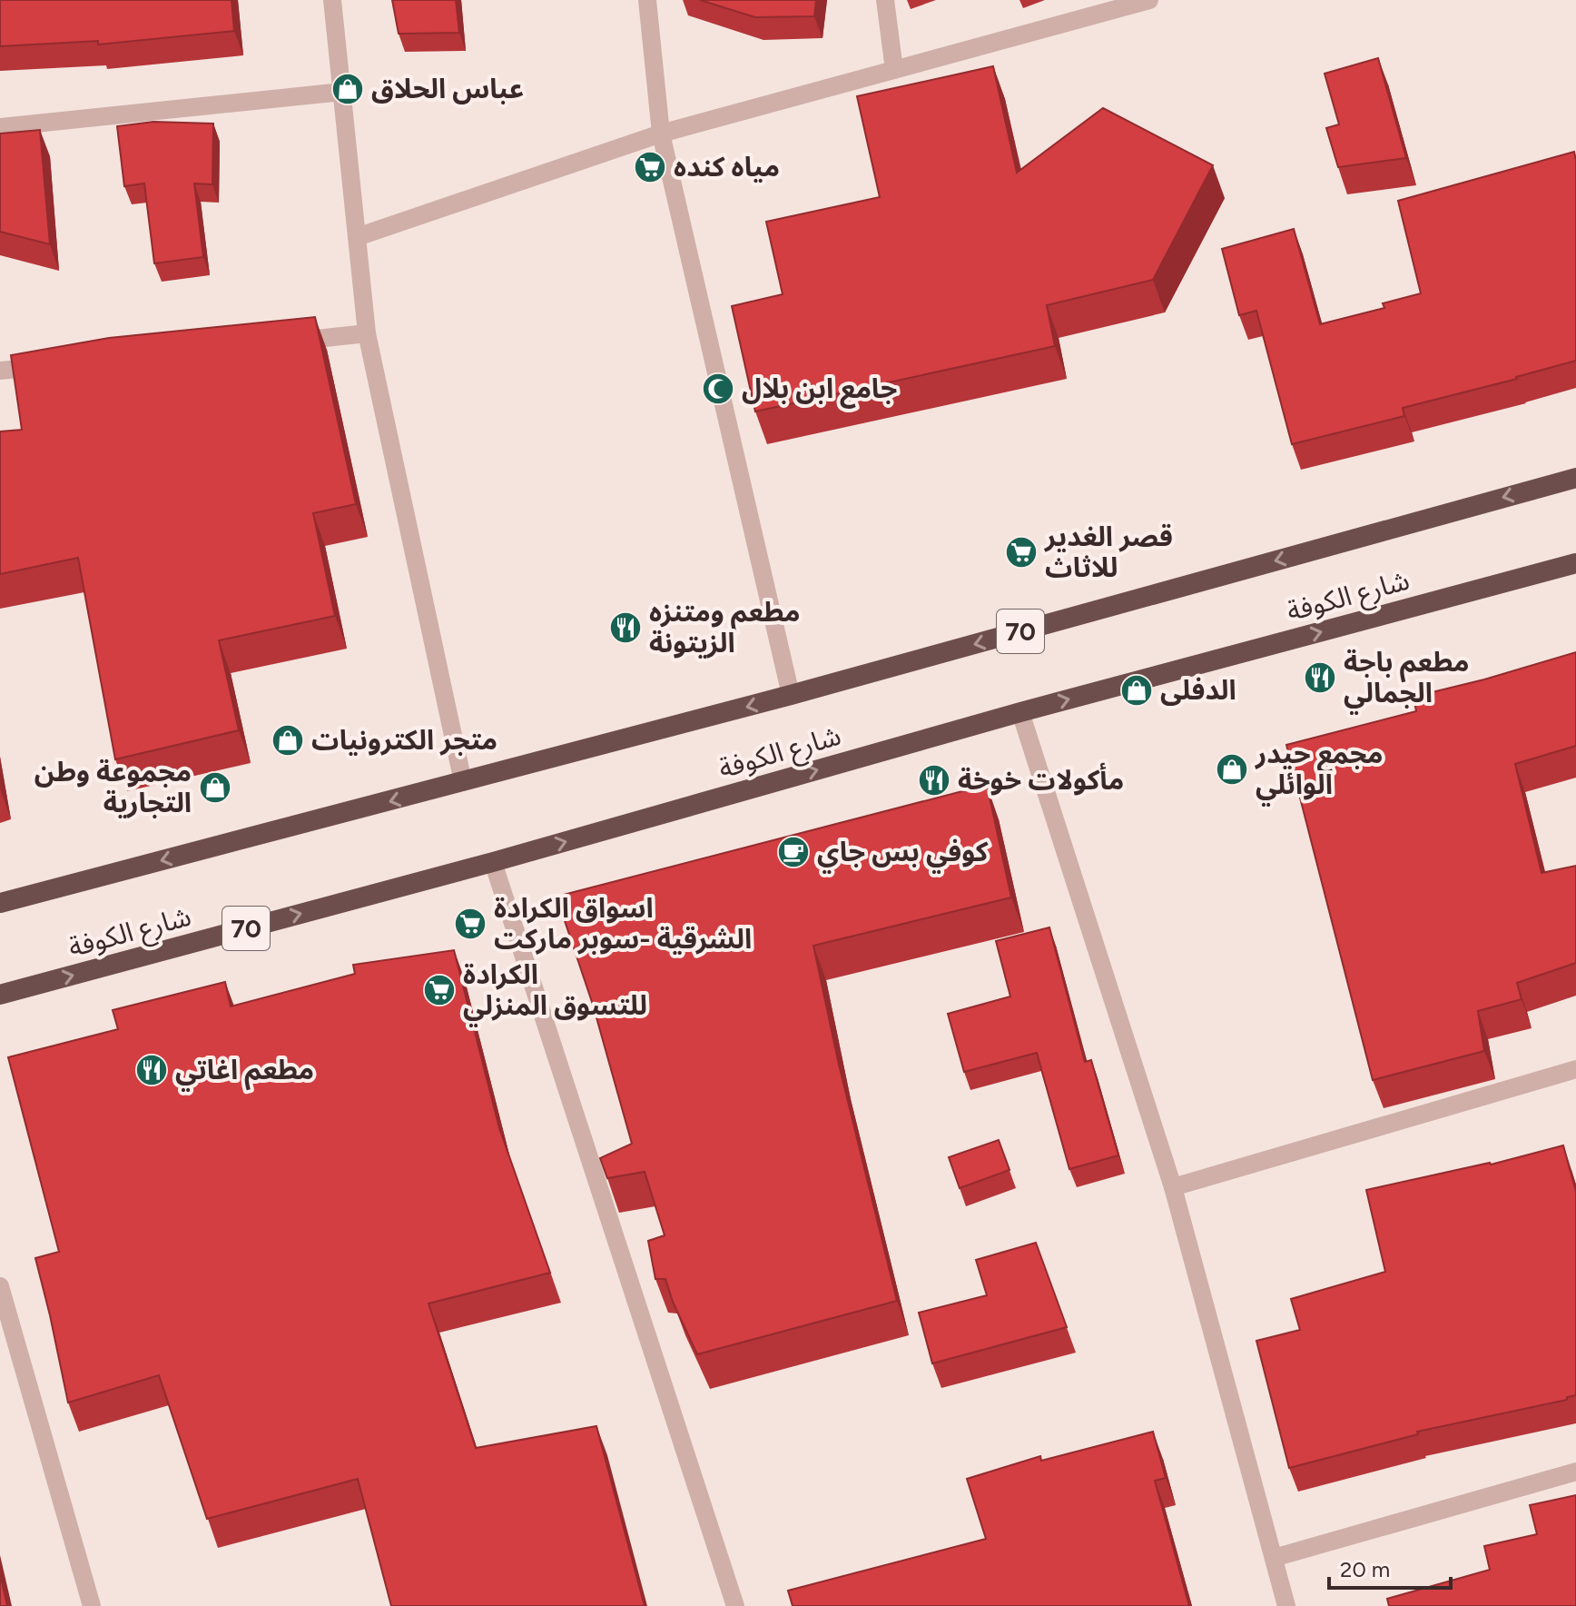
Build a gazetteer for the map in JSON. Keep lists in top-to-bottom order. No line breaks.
{"streets":{"highway":["شارع الكوفة","70"]},"places":{"shop":["عباس الحلاق","الدفلى","متجر الكترونيات","مجمع حيدر الوائلي","مجموعة وطن التجارية"],"supermarket":["مياه كنده","قصر الغدير للاثاث","اسواق الكرادة الشرقية -سوبر ماركت","الكرادة للتسوق المنزلي"],"mosque":["جامع ابن بلال"],"restaurant":["مطعم ومتنزه الزيتونة","مطعم باجة الجمالي","مأكولات خوخة","مطعم اغاتي"],"cafe":["كوفي بس جاي"]},"scale_bar":"20 m"}
